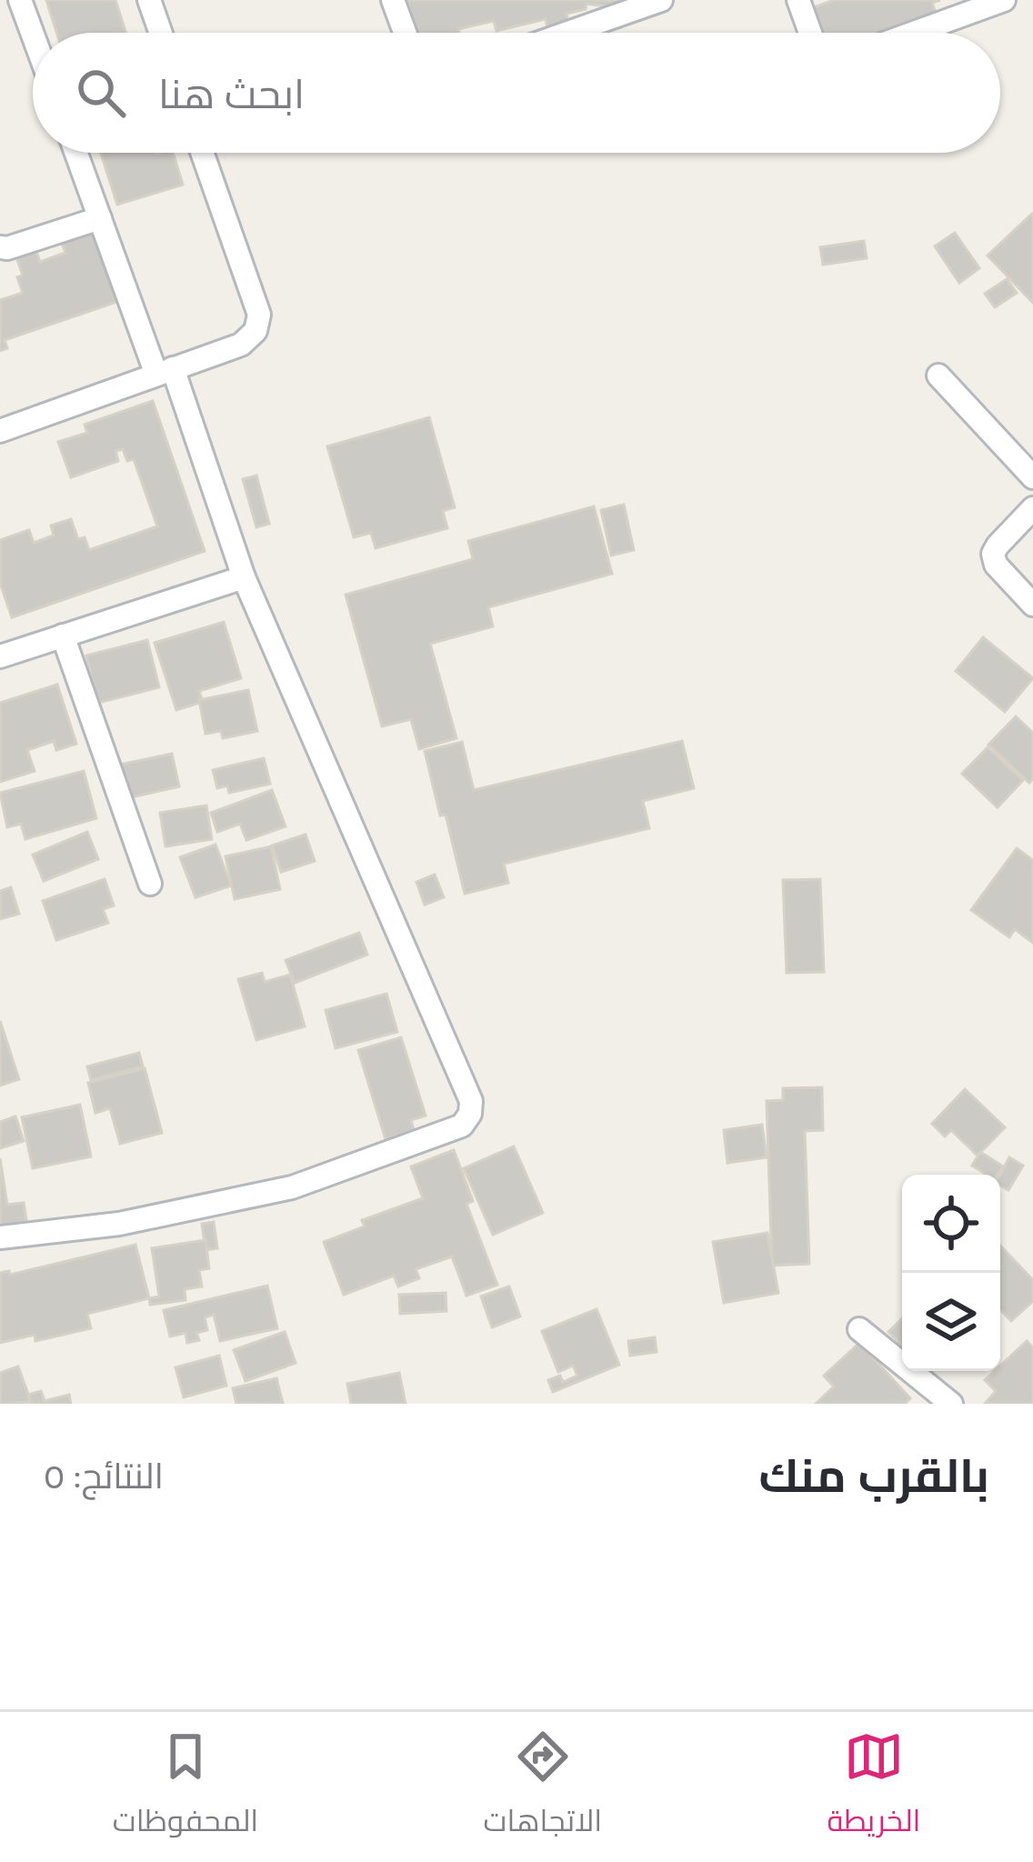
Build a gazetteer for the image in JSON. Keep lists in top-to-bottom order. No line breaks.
{"page":{"search":"ابحث هنا","heading":["بالقرب منك","النتائج: 0"],"nav":["الخريطة","الاتجاهات","المحفوظات"]}}
